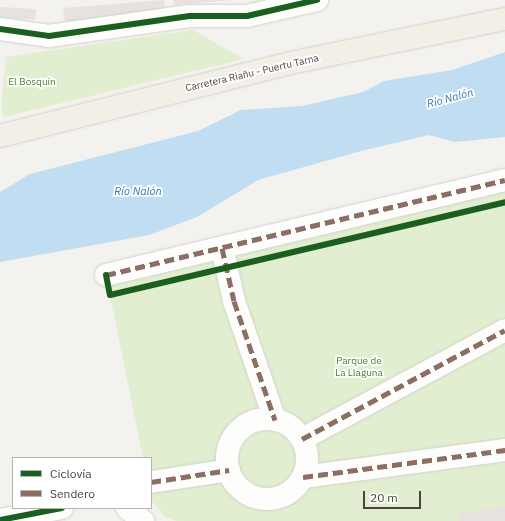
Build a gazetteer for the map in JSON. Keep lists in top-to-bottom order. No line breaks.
{"streets":{"main road":["Carretera Riañu - Puertu Tarna"]},"water":["Río Nalón"],"parks":["El Bosquín","Parque de La Llaguna"],"legend":["Ciclovía","Sendero"],"scale_bar":"20 m"}
